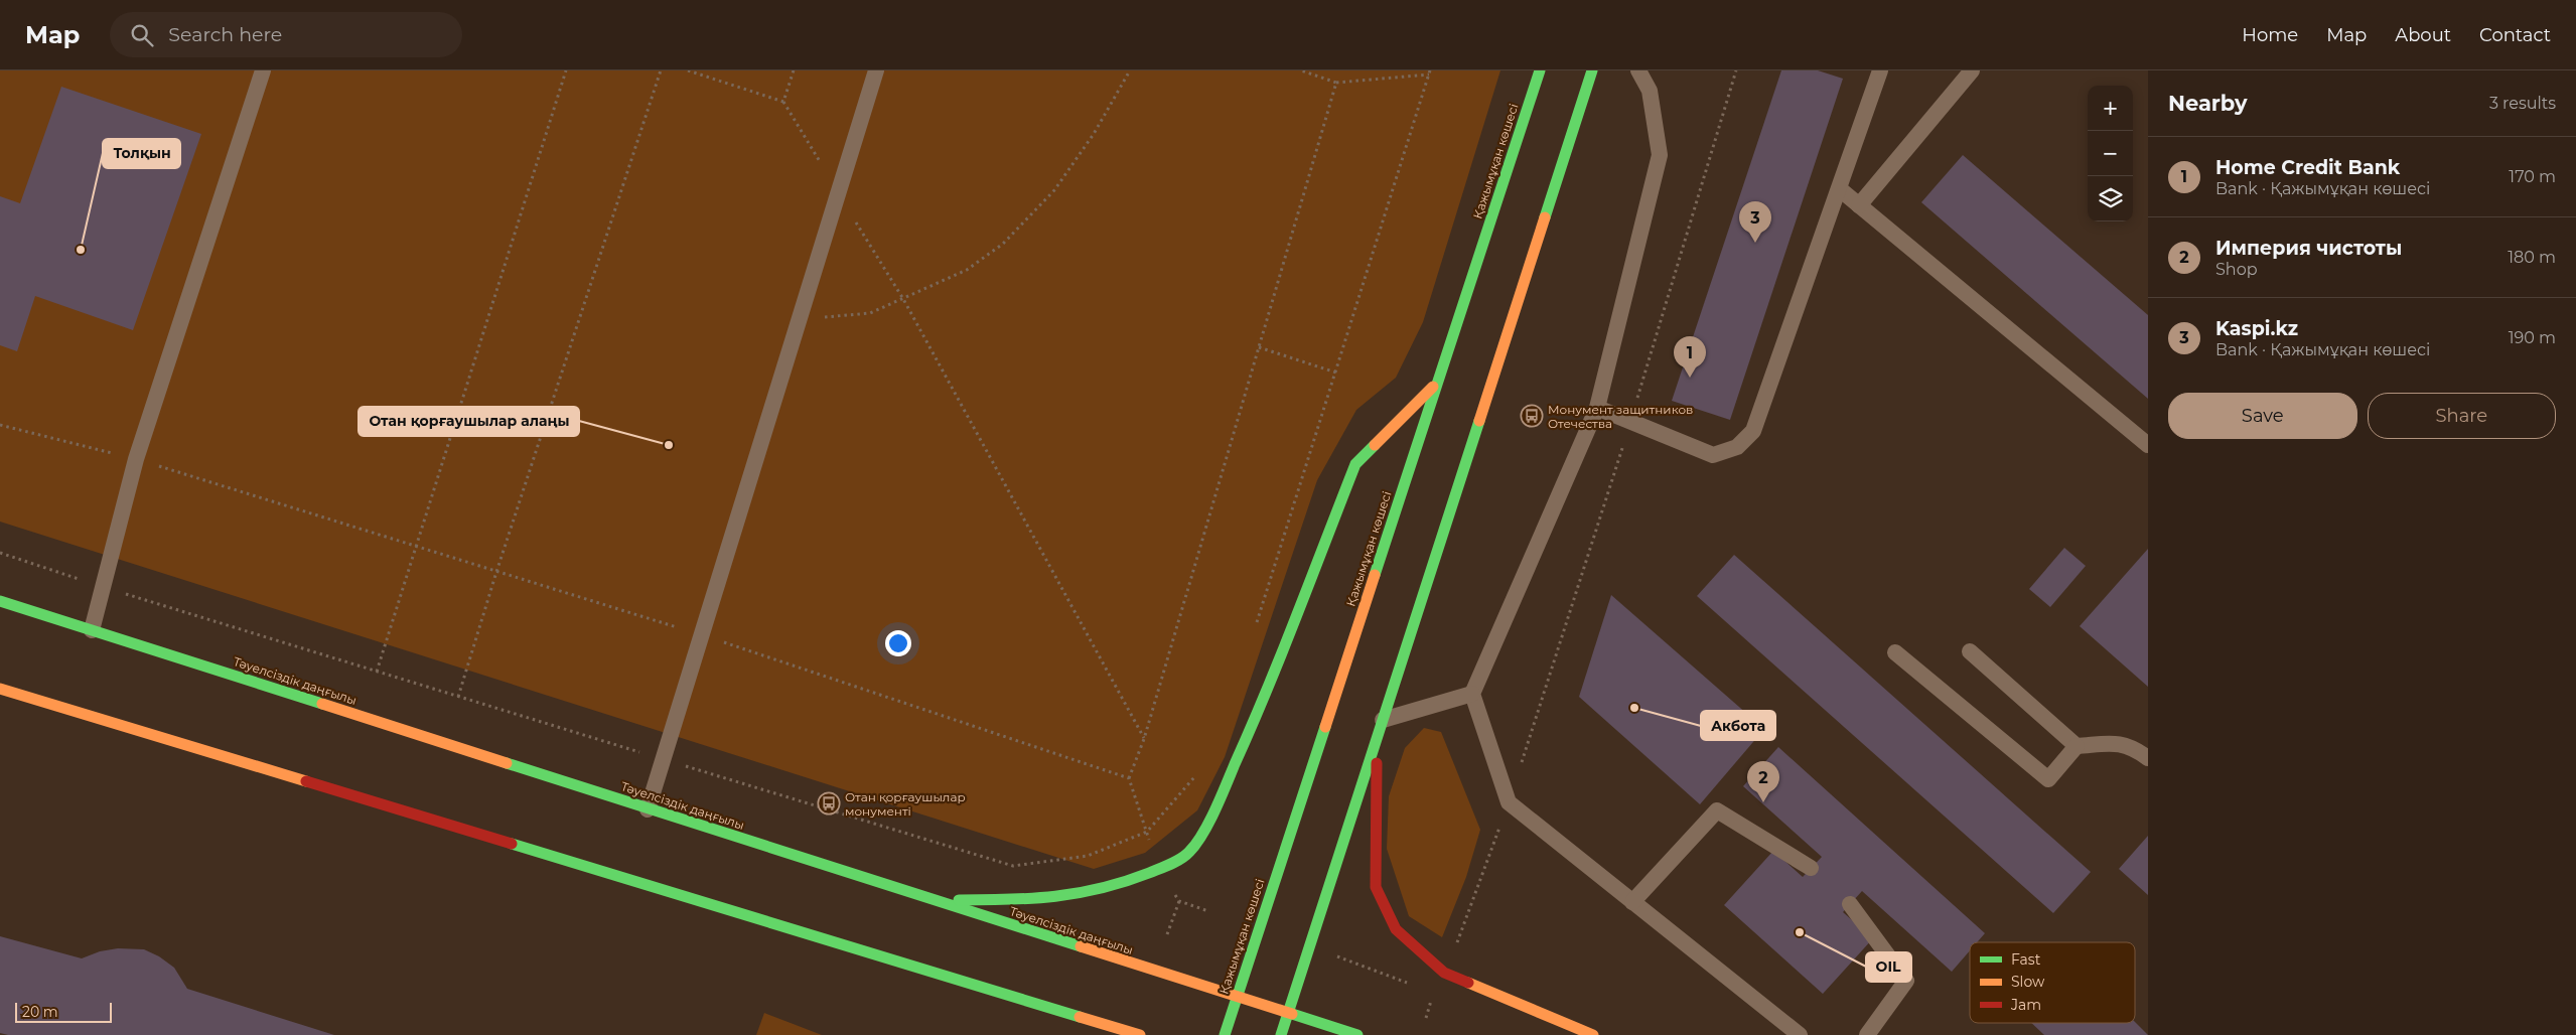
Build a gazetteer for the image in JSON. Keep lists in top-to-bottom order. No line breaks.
{"streets":{"main road":["Қажымұқан көшесі","Тәуелсіздік даңғылы"]},"crossings":[["Қажымұқан көшесі","Тәуелсіздік даңғылы"]],"places":{"other":["Толқын","Отан қорғаушылар алаңы","Акбота","OIL"],"bus stop":["Монумент защитников Отечества","Отан қорғаушылар монументі"]},"legend":["Fast","Slow","Jam"],"scale_bar":"20 m","page":{"header":"Map","search":"Search here","nav":["Home","Map","About","Contact"],"heading":["Nearby","3 results"],"map_buttons":["+","−"],"list":[{"mark":"1","name":"Home Credit Bank","note":"Bank · Қажымұқан көшесі","value":"170 m"},{"mark":"2","name":"Империя чистоты","note":"Shop","value":"180 m"},{"mark":"3","name":"Kaspi.kz","note":"Bank · Қажымұқан көшесі","value":"190 m"}],"pins":["3","1","2"],"buttons":["Save","Share"],"scale":"20 m"}}
